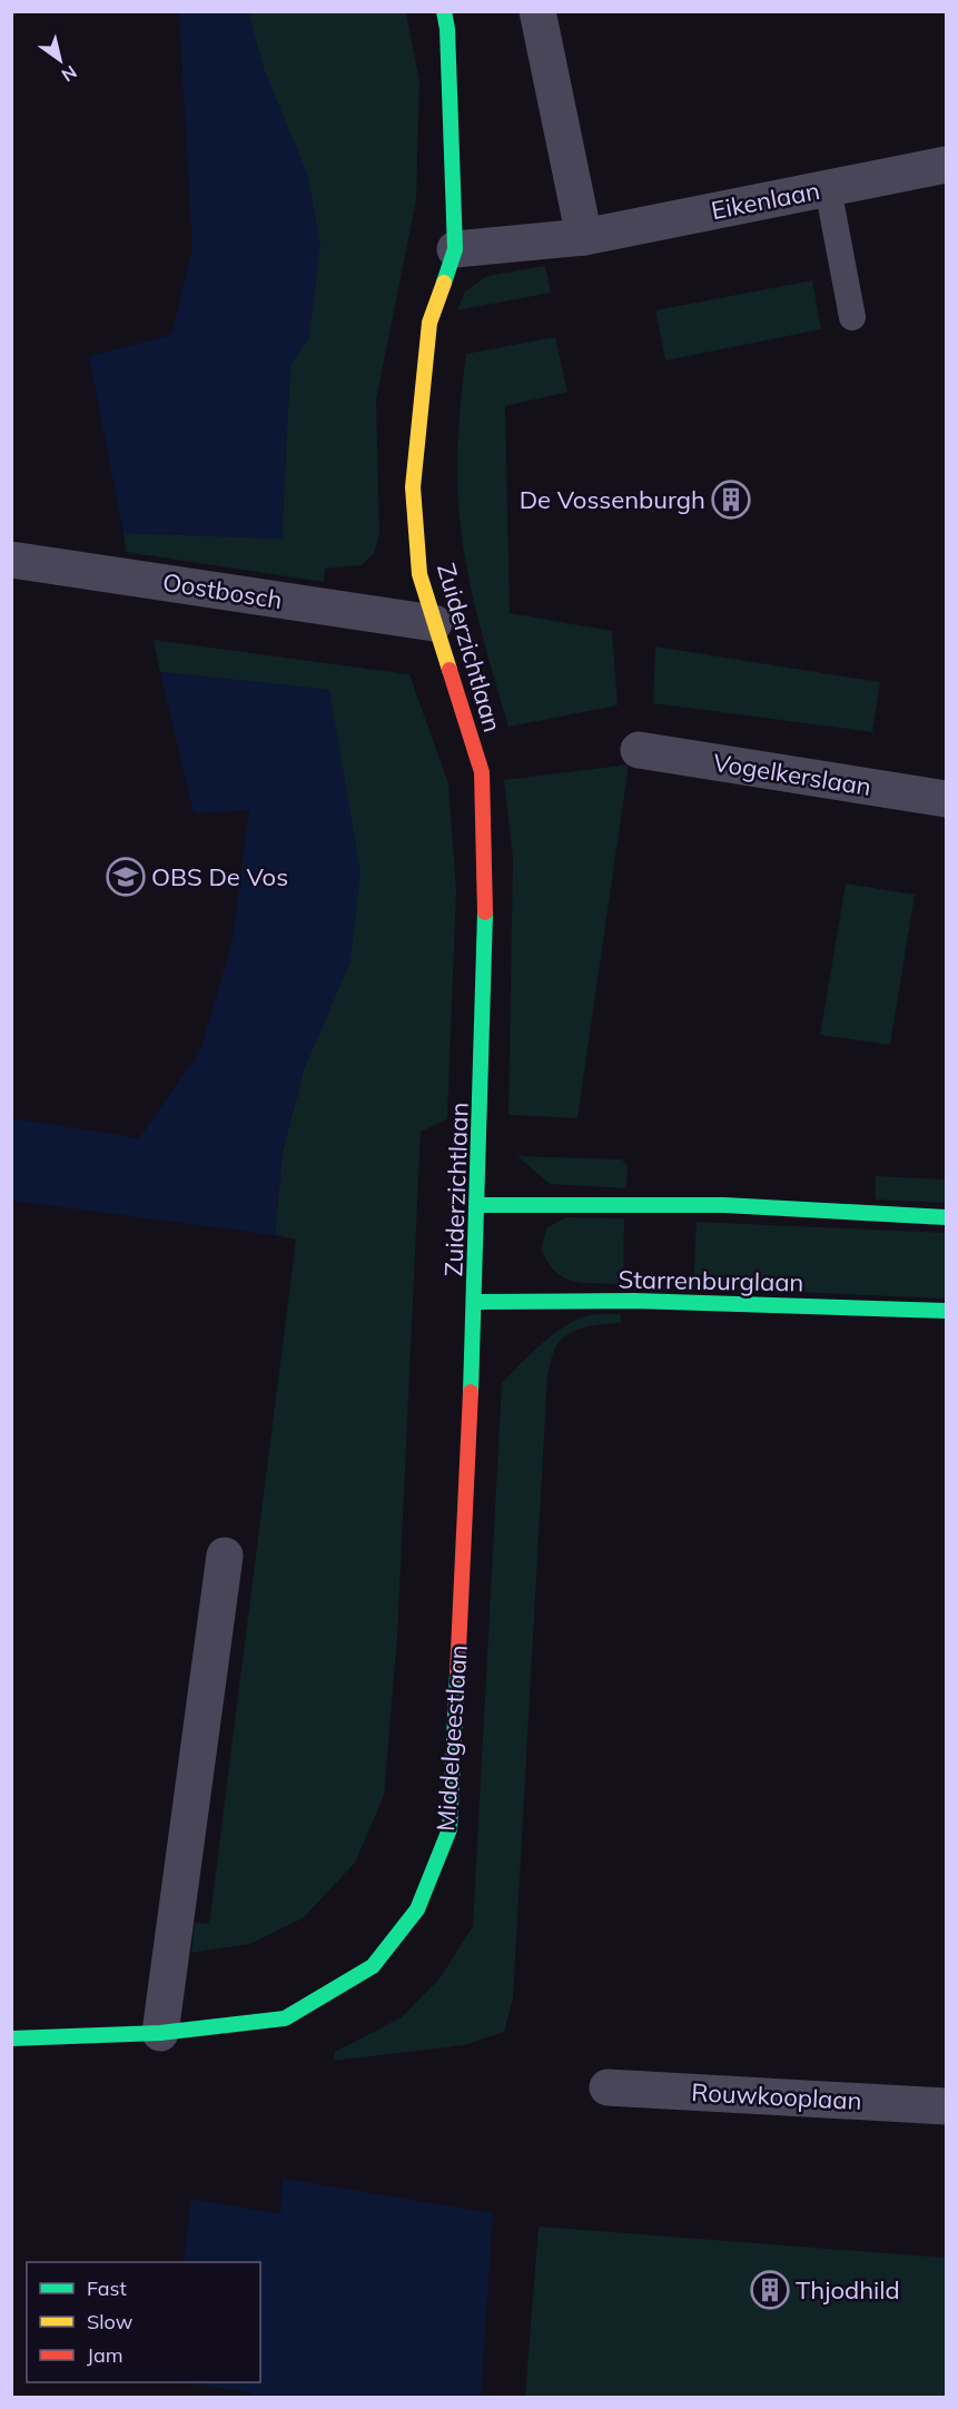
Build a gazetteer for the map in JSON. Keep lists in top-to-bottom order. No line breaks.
{"streets":{"street":["Eikenlaan","Oostbosch","Zuiderzichtlaan","Vogelkerslaan","Starrenburglaan","Middelgeestlaan","Rouwkooplaan"]},"crossings":[["Eikenlaan","Zuiderzichtlaan"],["Oostbosch","Zuiderzichtlaan"],["Zuiderzichtlaan","Starrenburglaan"],["Zuiderzichtlaan","Middelgeestlaan"],["Starrenburglaan","Middelgeestlaan"]],"places":{"building":["De Vossenburgh","Thjodhild"],"school or university":["OBS De Vos"]},"legend":["Fast","Slow","Jam"],"north":"bottom right"}
